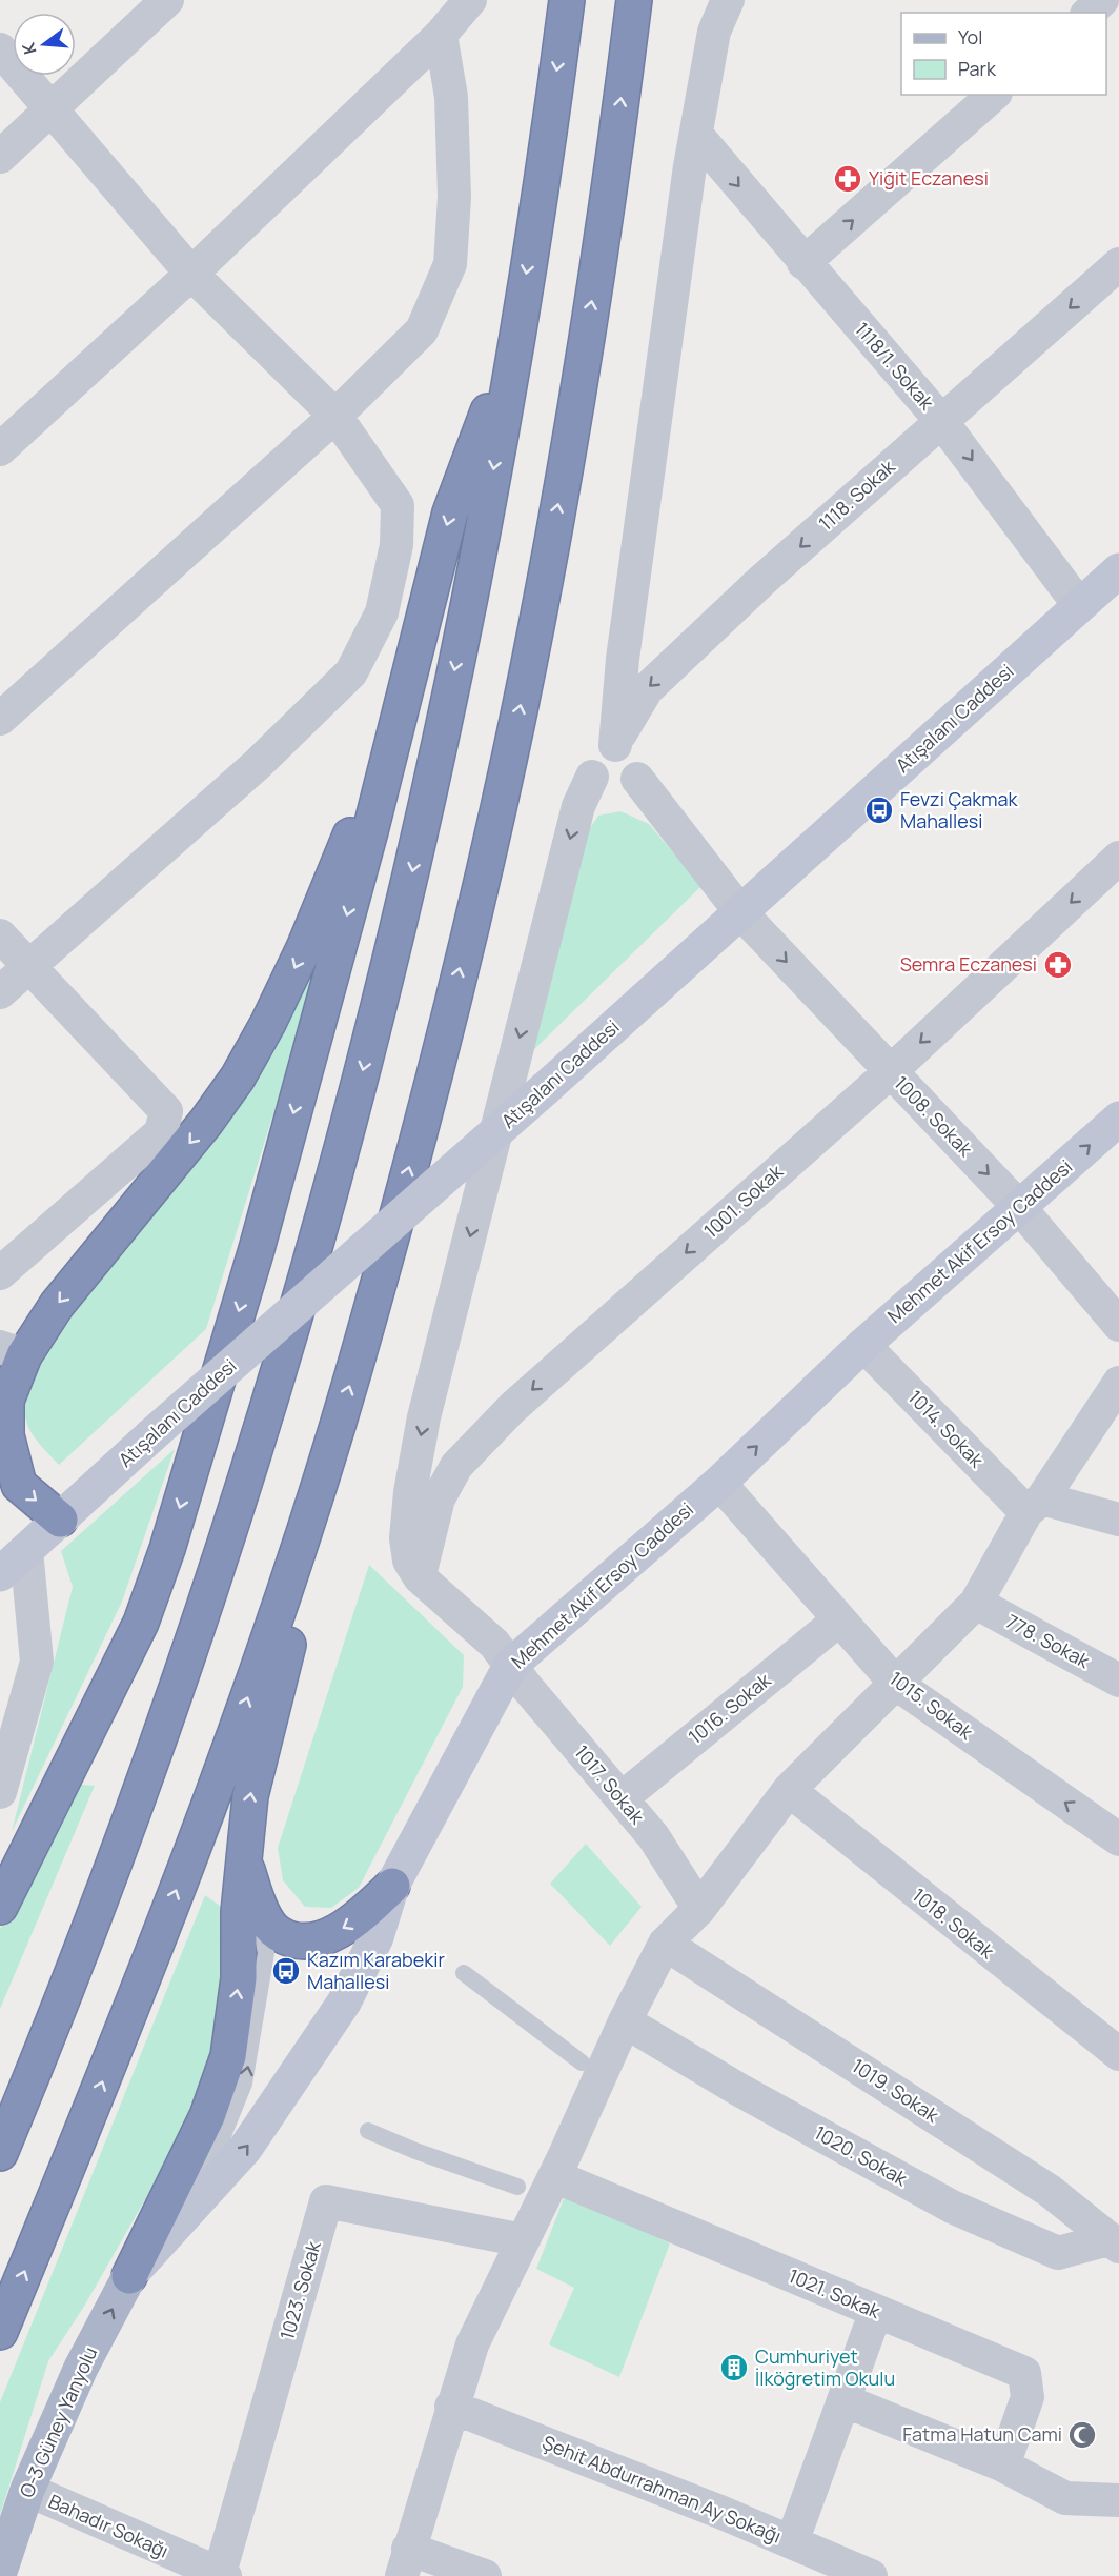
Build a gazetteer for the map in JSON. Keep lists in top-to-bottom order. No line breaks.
{"streets":{"main road":["Atışalanı Caddesi","Mehmet Akif Ersoy Caddesi","O-3 Güney Yanyolu"],"street":["1118/1. Sokak","1118. Sokak","1008. Sokak","1001. Sokak","1014. Sokak","778. Sokak","1015. Sokak","1016. Sokak","1017. Sokak","1018. Sokak","1019. Sokak","1020. Sokak","1023. Sokak","1021. Sokak","Şehit Abdurrahman Ay Sokağı","Bahadır Sokağı"]},"crossings":[["1118/1. Sokak","1118. Sokak"],["1118/1. Sokak","Atışalanı Caddesi"],["1118. Sokak","1008. Sokak"],["Atışalanı Caddesi","1008. Sokak"],["1008. Sokak","1001. Sokak"],["1008. Sokak","Mehmet Akif Ersoy Caddesi"],["1001. Sokak","1017. Sokak"],["Mehmet Akif Ersoy Caddesi","1014. Sokak"],["Mehmet Akif Ersoy Caddesi","1015. Sokak"],["Mehmet Akif Ersoy Caddesi","1017. Sokak"],["Mehmet Akif Ersoy Caddesi","O-3 Güney Yanyolu"],["1015. Sokak","1016. Sokak"],["1016. Sokak","1017. Sokak"],["1019. Sokak","1020. Sokak"],["1023. Sokak","Bahadır Sokağı"],["O-3 Güney Yanyolu","Bahadır Sokağı"]],"one_way":["1118/1. Sokak","1008. Sokak","1001. Sokak","Mehmet Akif Ersoy Caddesi","O-3 Güney Yanyolu"],"places":{"pharmacy":["Yiğit Eczanesi","Semra Eczanesi"],"bus stop":["Fevzi Çakmak Mahallesi","Kazım Karabekir Mahallesi"],"building":["Cumhuriyet İlköğretim Okulu"],"mosque":["Fatma Hatun Cami"]},"legend":["Yol","Park"],"north":"left"}
